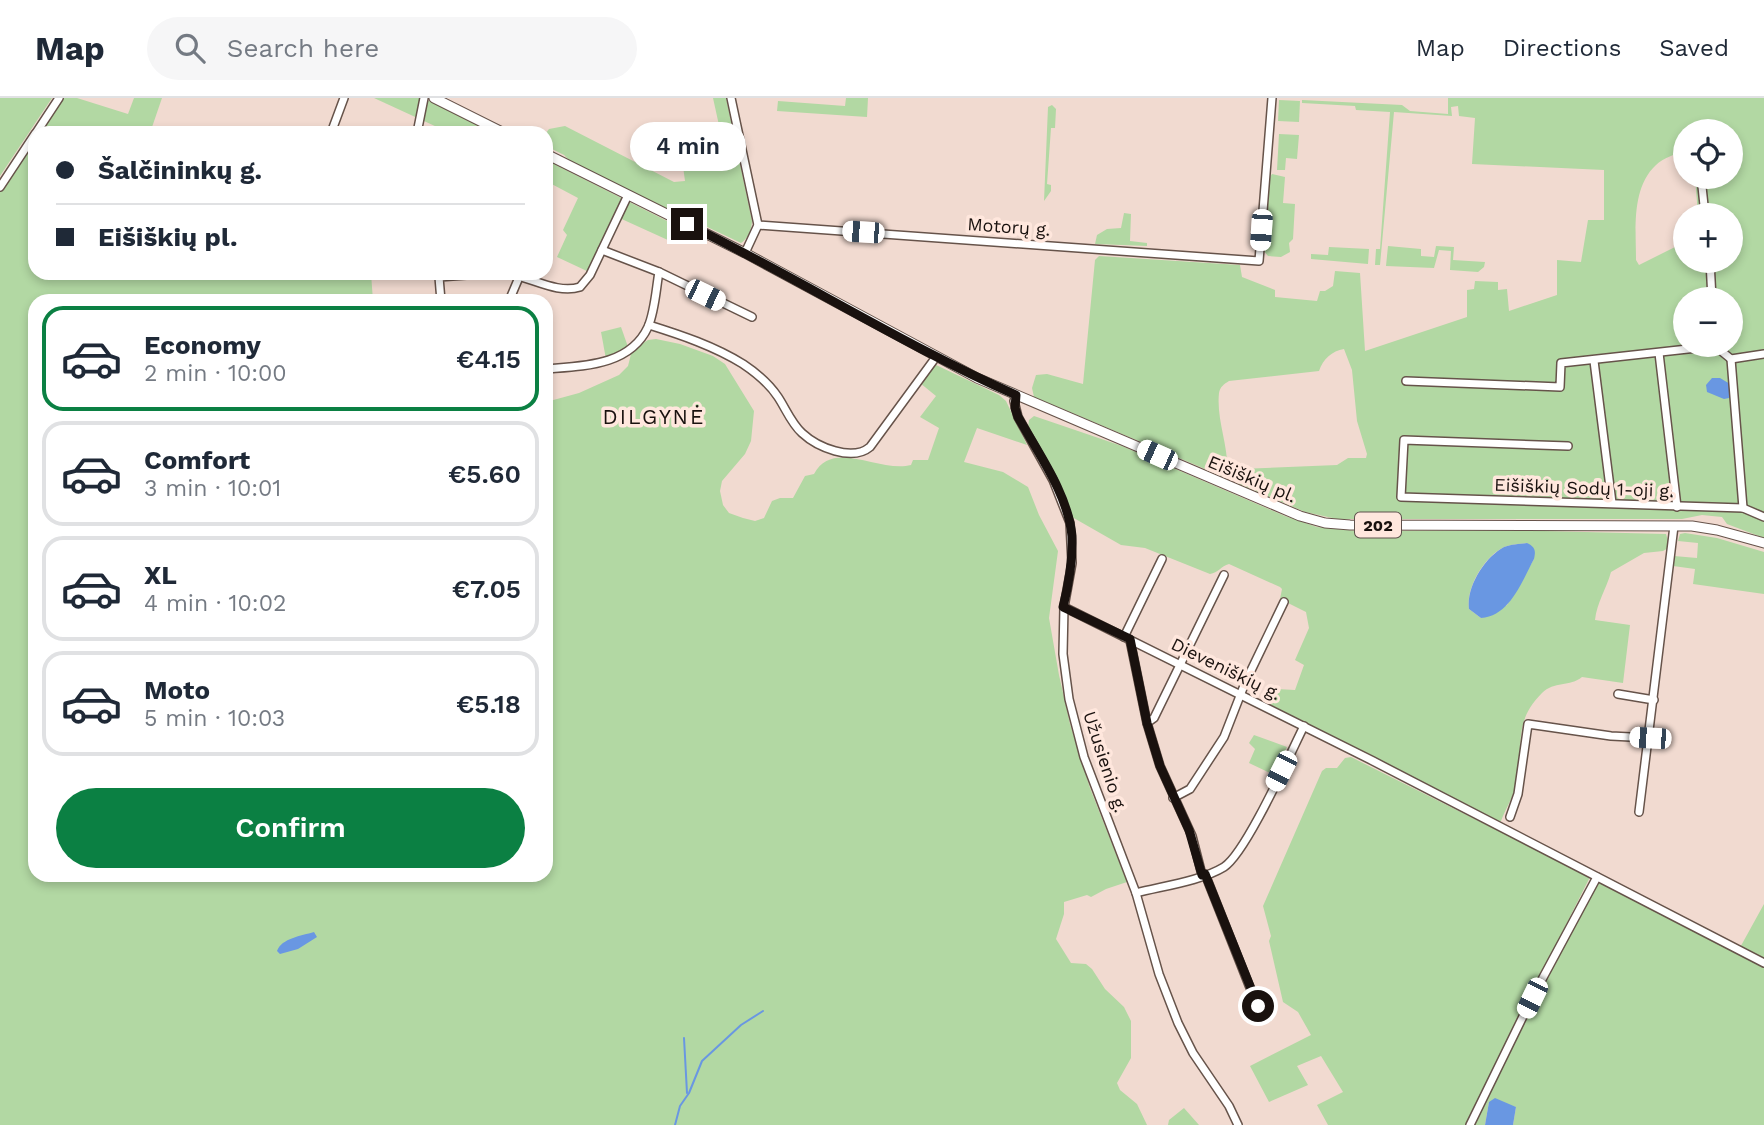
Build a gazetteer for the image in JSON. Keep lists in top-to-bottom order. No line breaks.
{"streets":{"main road":["Eišiškių pl.","202"],"street":["Motorų g.","Eišiškių Sodų 1-oji g.","Dieveniškių g.","Užusienio g."]},"crossings":[["Eišiškių pl.","Užusienio g."],["Dieveniškių g.","Užusienio g."]],"districts":["DILGYNĖ"],"page":{"header":"Map","search":"Search here","nav":["Map","Directions","Saved"],"map_buttons":["+","−"],"bubble":"4 min","banner":["Šalčininkų g.","Eišiškių pl."],"list":[{"name":"Economy","note":"2 min · 10:00","value":"€4.15"},{"name":"Comfort","note":"3 min · 10:01","value":"€5.60"},{"name":"XL","note":"4 min · 10:02","value":"€7.05"},{"name":"Moto","note":"5 min · 10:03","value":"€5.18"}],"buttons":"Confirm"}}
